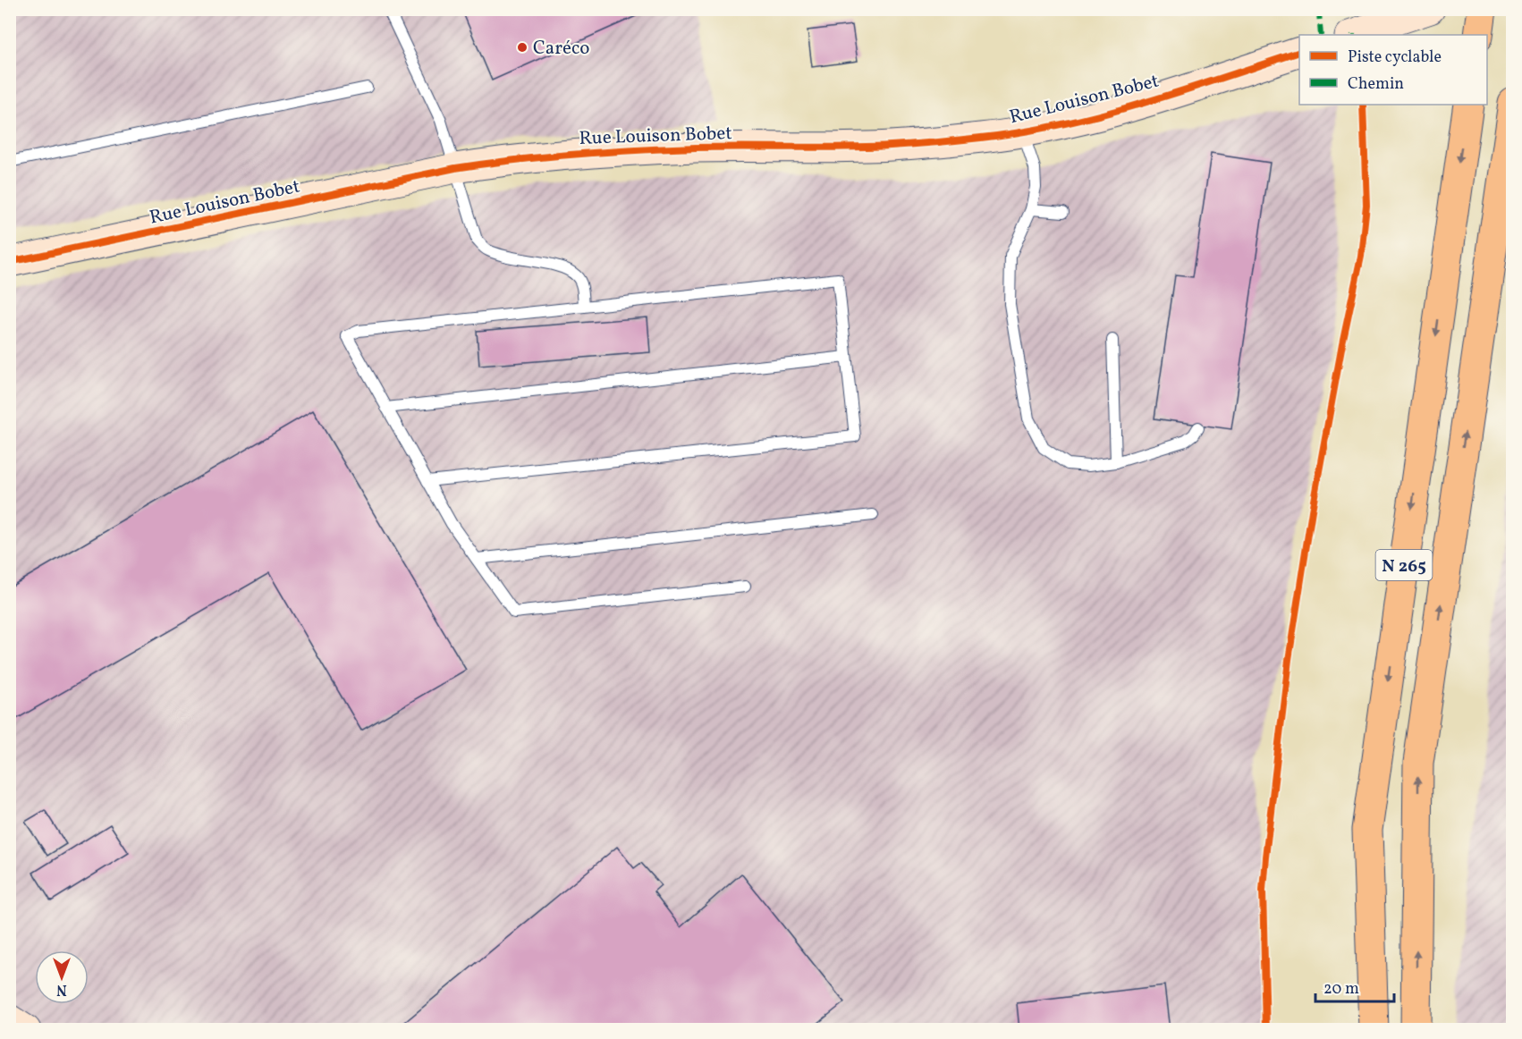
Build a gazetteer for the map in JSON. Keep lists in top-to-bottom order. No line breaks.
{"streets":{"highway":["N 265"],"street":["Rue Louison Bobet"]},"places":["Caréco"],"legend":["Piste cyclable","Chemin"],"scale_bar":"20 m","north":"bottom"}
